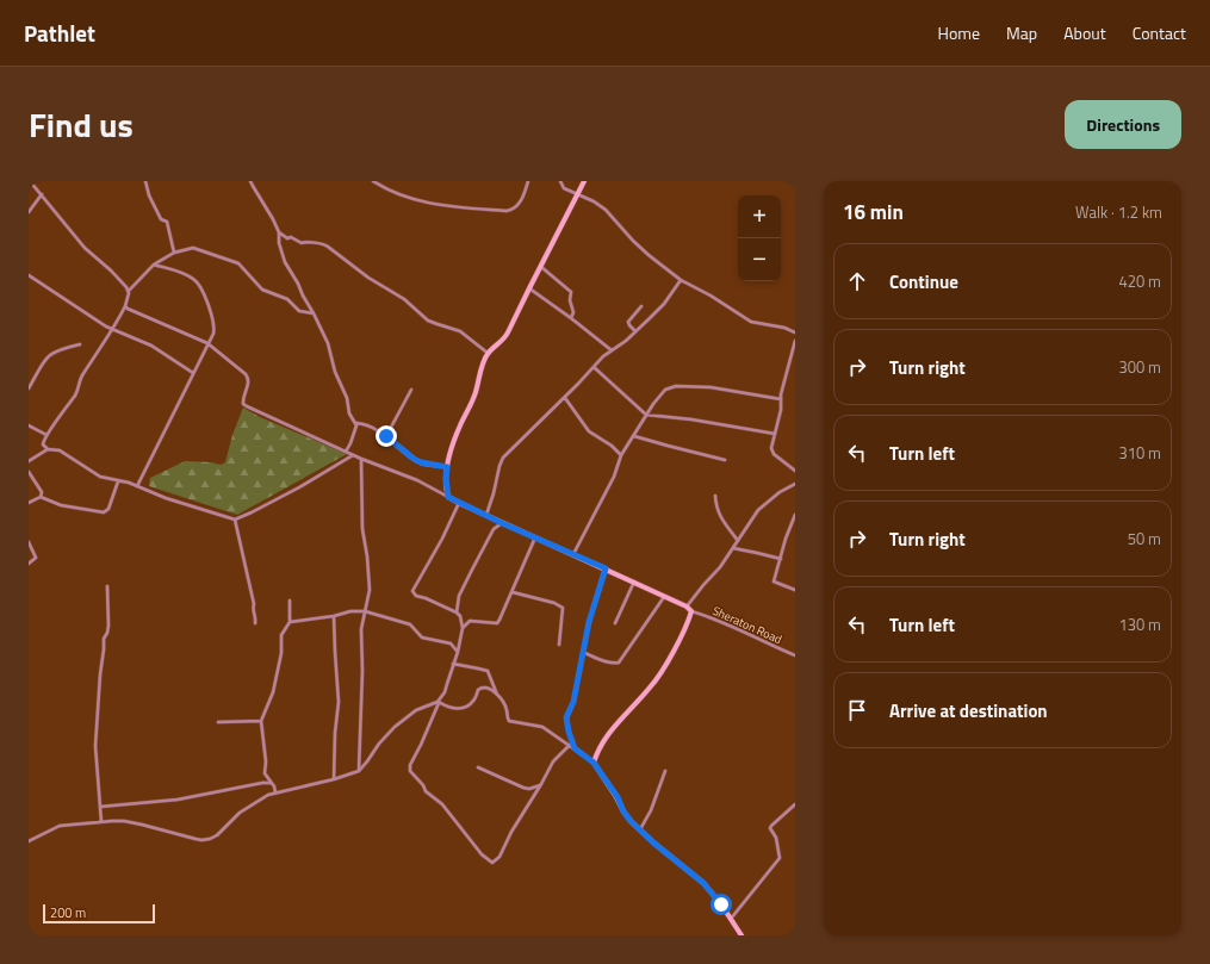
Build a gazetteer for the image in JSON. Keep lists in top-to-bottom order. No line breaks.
{"streets":{"street":["Sheraton Road"]},"scale_bar":"200 m","page":{"header":"Pathlet","nav":["Home","Map","About","Contact"],"title":"Find us","buttons":"Directions","heading":["16 min","Walk · 1.2 km"],"map_buttons":["+","−"],"list":[["Continue","420 m"],["Turn right","300 m"],["Turn left","310 m"],["Turn right","50 m"],["Turn left","130 m"],"Arrive at destination"],"scale":"200 m"}}
